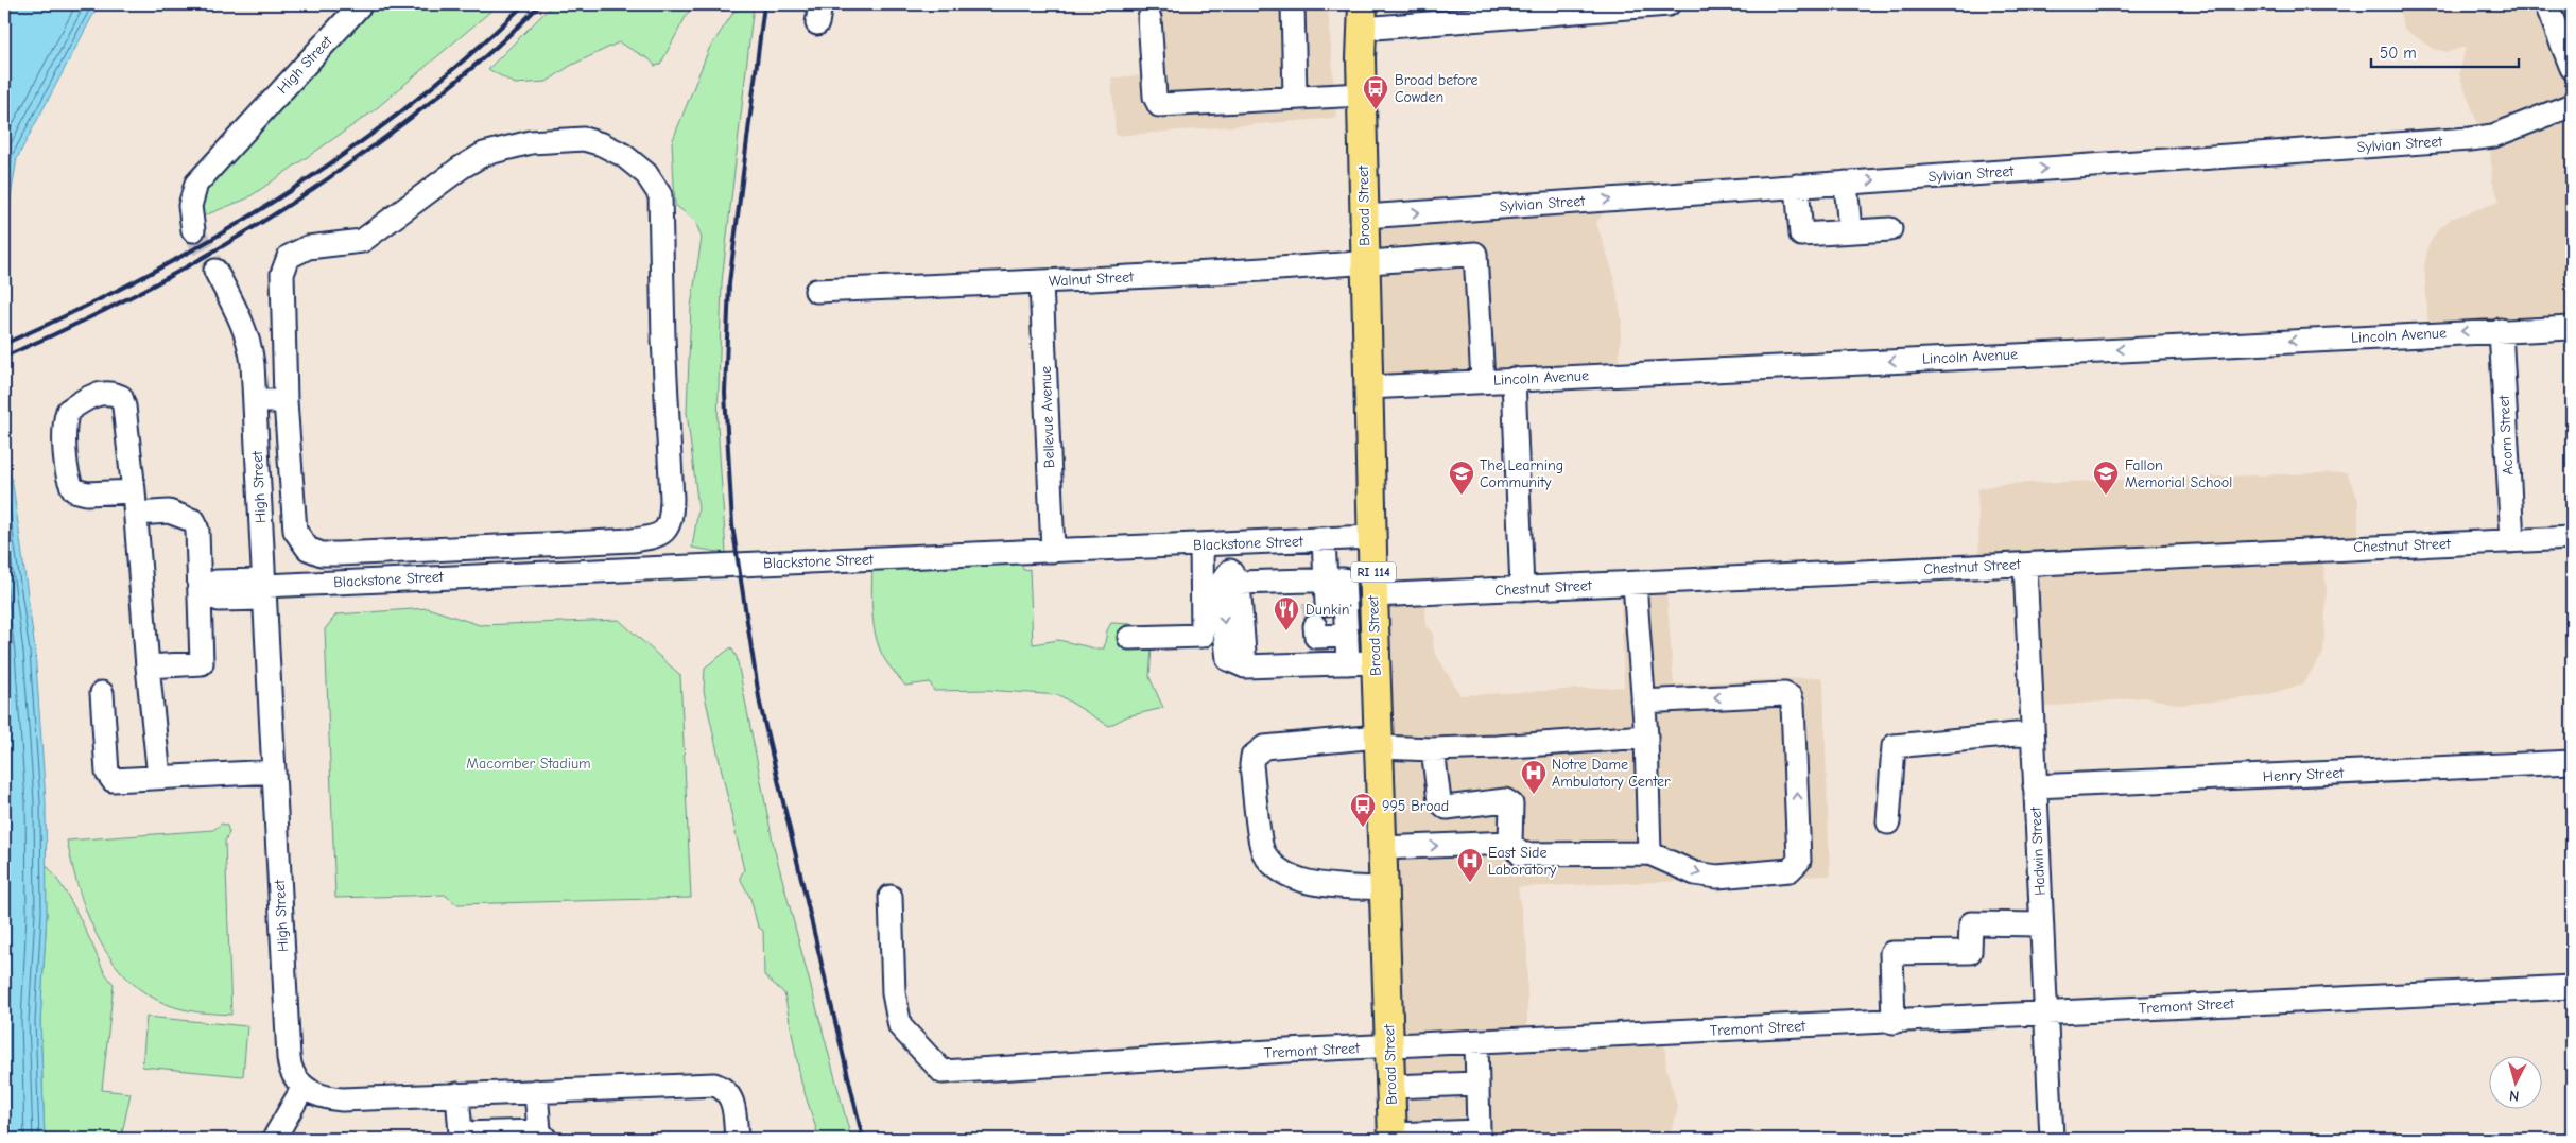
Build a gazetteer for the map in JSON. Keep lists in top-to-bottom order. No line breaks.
{"streets":{"main road":["Broad Street","RI 114"],"street":["High Street","Sylvian Street","Walnut Street","Lincoln Avenue","Bellevue Avenue","Acorn Street","Blackstone Street","Chestnut Street","Henry Street","Hadwin Street","Tremont Street"]},"crossings":[["High Street","Blackstone Street"],["Sylvian Street","Broad Street"],["Broad Street","Walnut Street"],["Broad Street","Lincoln Avenue"],["Broad Street","Blackstone Street"],["Broad Street","Chestnut Street"],["Broad Street","Tremont Street"],["Walnut Street","Lincoln Avenue"],["Walnut Street","Bellevue Avenue"],["Lincoln Avenue","Acorn Street"],["Bellevue Avenue","Blackstone Street"],["Acorn Street","Chestnut Street"],["Chestnut Street","Hadwin Street"],["Henry Street","Hadwin Street"],["Hadwin Street","Tremont Street"]],"one_way":["Lincoln Avenue"],"parks":["Macomber Stadium"],"places":{"bus stop":["Broad before Cowden","995 Broad"],"school or university":["The Learning Community","Fallon Memorial School"],"restaurant":["Dunkin'"],"hospital":["Notre Dame Ambulatory Center","East Side Laboratory"]},"scale_bar":"50 m","north":"bottom"}
